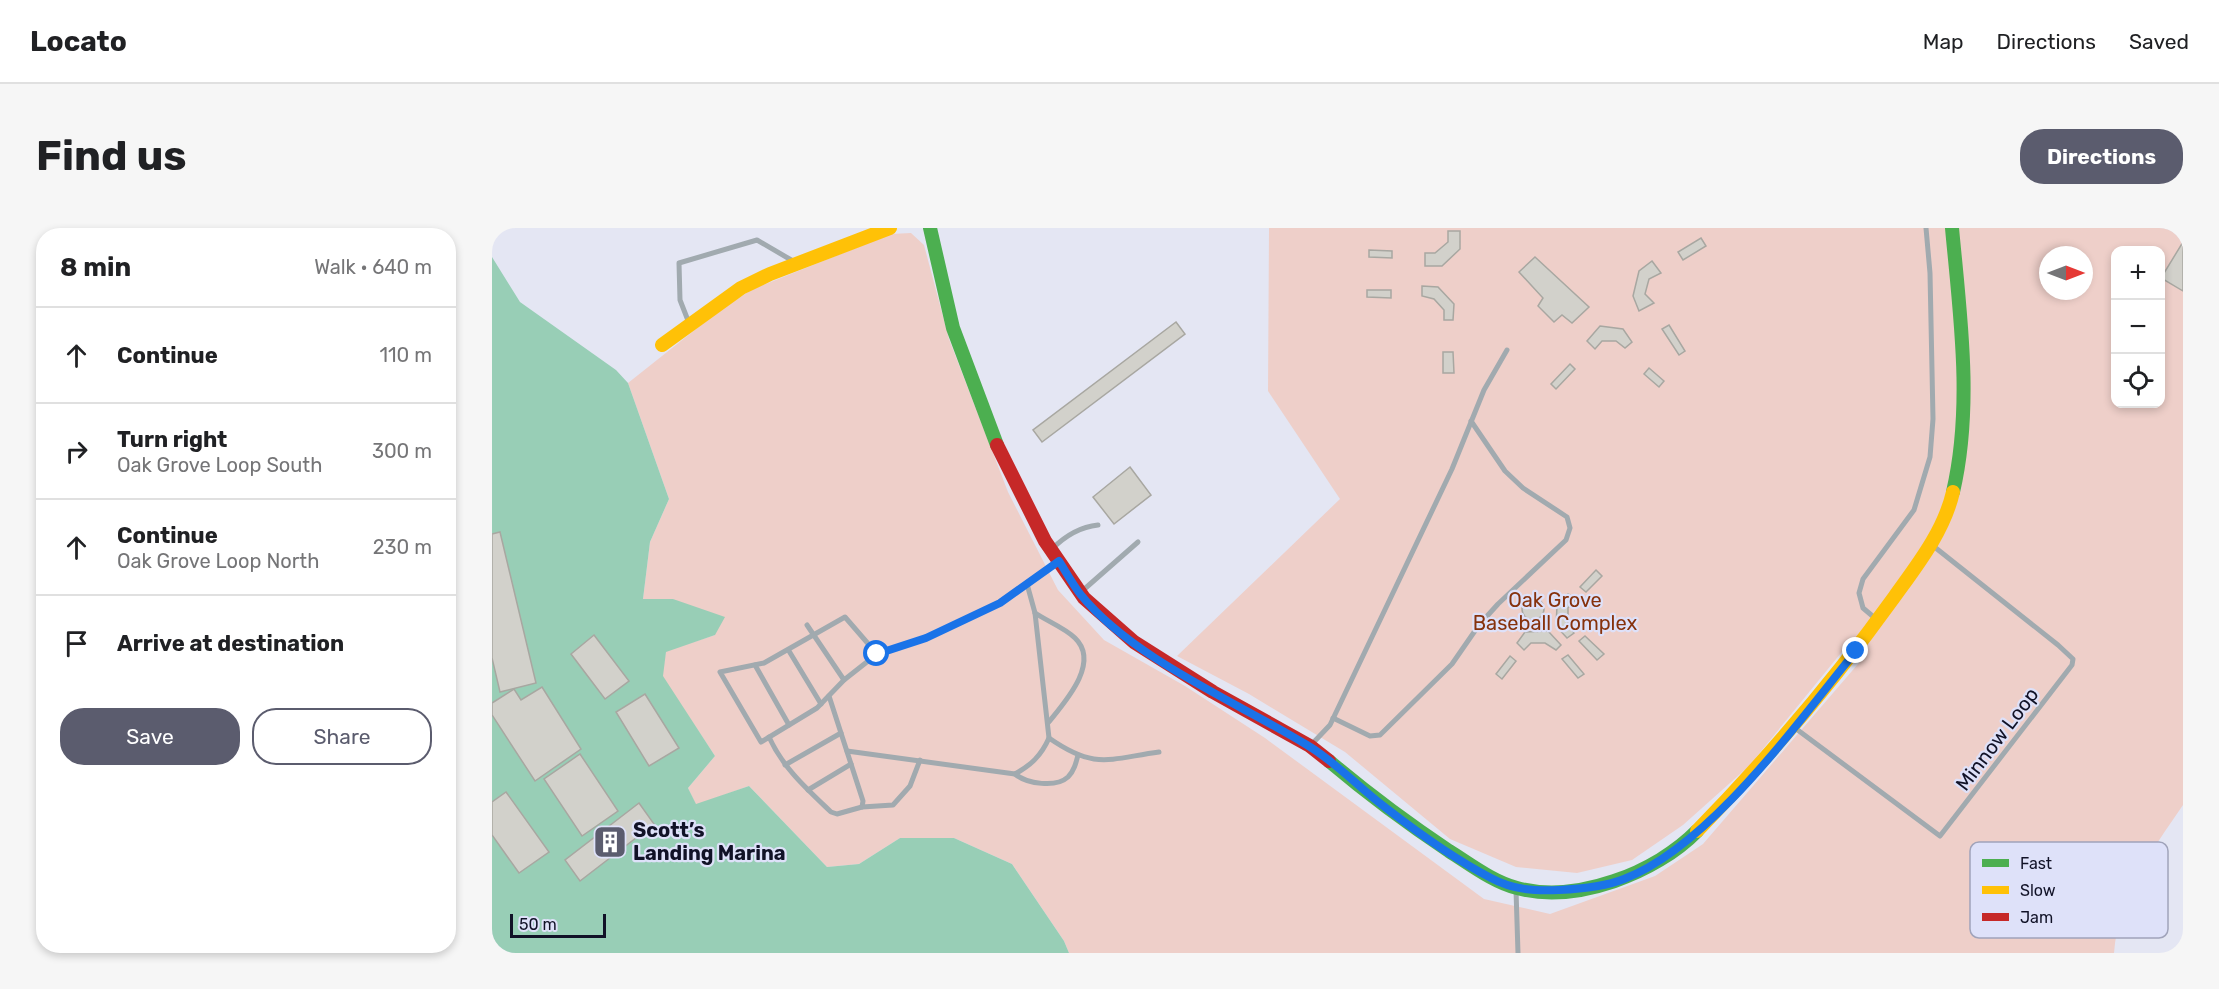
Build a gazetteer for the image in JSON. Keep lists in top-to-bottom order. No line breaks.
{"streets":{"lane":["Minnow Loop"]},"parks":["Oak Grove Baseball Complex"],"places":{"building":["Scott’s Landing Marina"]},"legend":["Fast","Slow","Jam"],"scale_bar":"50 m","north":"right","page":{"header":"Locato","nav":["Map","Directions","Saved"],"buttons":["Directions",["Save","Share"]],"title":"Find us","heading":["8 min","Walk · 640 m"],"map_buttons":["+","−"],"list":[["Continue","110 m"],["Turn right","Oak Grove Loop South","300 m"],["Continue","Oak Grove Loop North","230 m"],"Arrive at destination"],"scale":"50 m"}}
